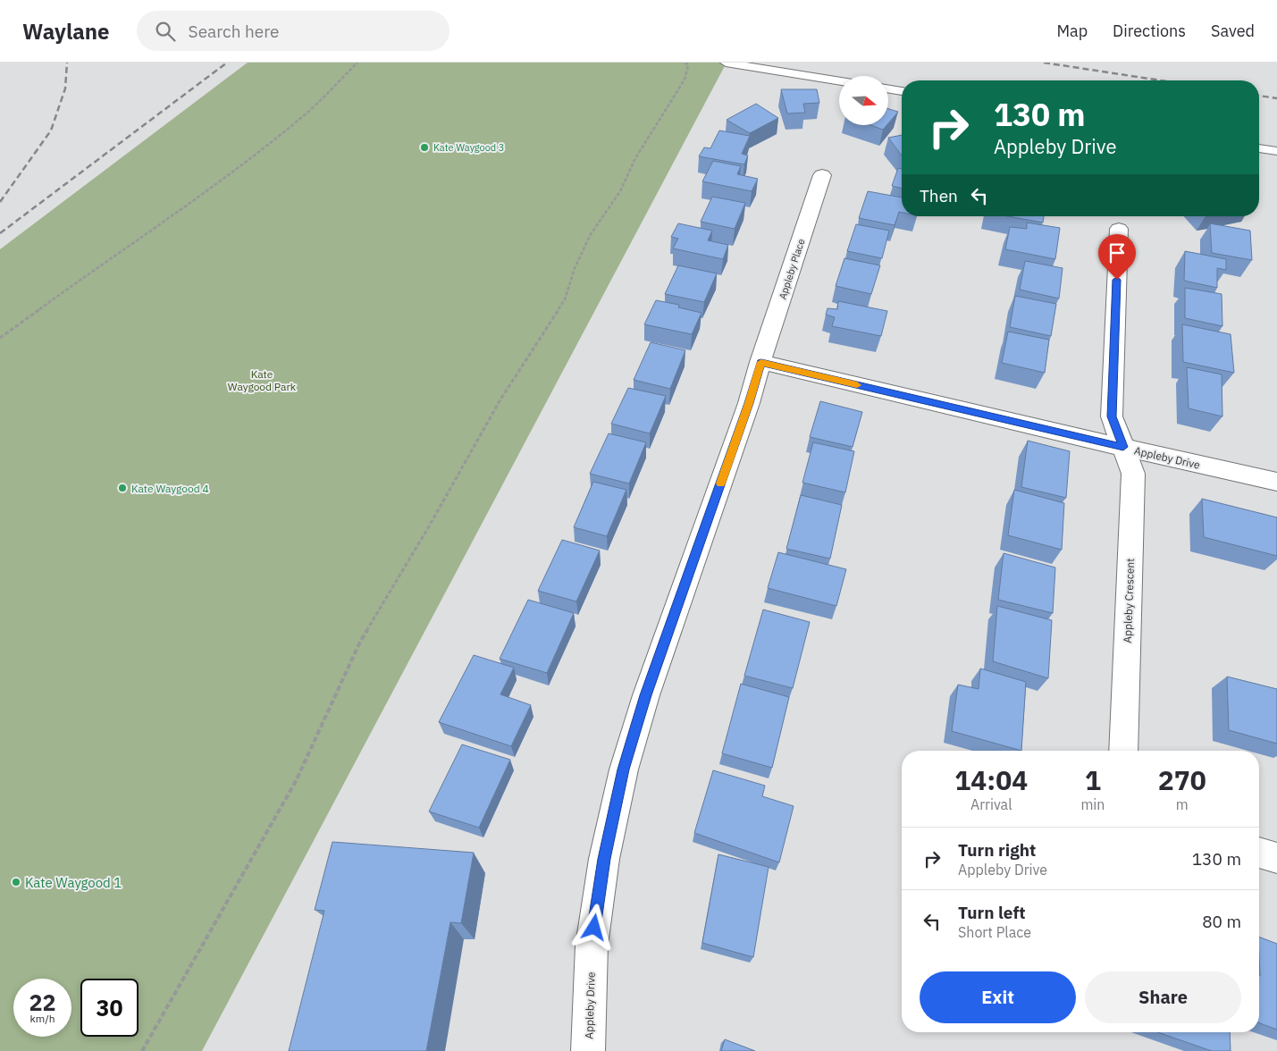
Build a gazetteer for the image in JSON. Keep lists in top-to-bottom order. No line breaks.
{"streets":{"street":["Appleby Place","Appleby Drive","Appleby Crescent"]},"crossings":[["Appleby Place","Appleby Drive"],["Appleby Drive","Appleby Crescent"]],"parks":["Kate Waygood Park"],"places":["Kate Waygood 3","Kate Waygood 4","Kate Waygood 1"],"north":"right","page":{"header":"Waylane","search":"Search here","nav":["Map","Directions","Saved"],"turn":["130 m","Appleby Drive"],"then":"Then","eta":["14:04","Arrival","1","min","270","m"],"list":[{"name":"Turn right","note":"Appleby Drive","value":"130 m"},{"name":"Turn left","note":"Short Place","value":"80 m"}],"buttons":["Exit","Share"],"speed":"22 km/h","limit":"30"}}
